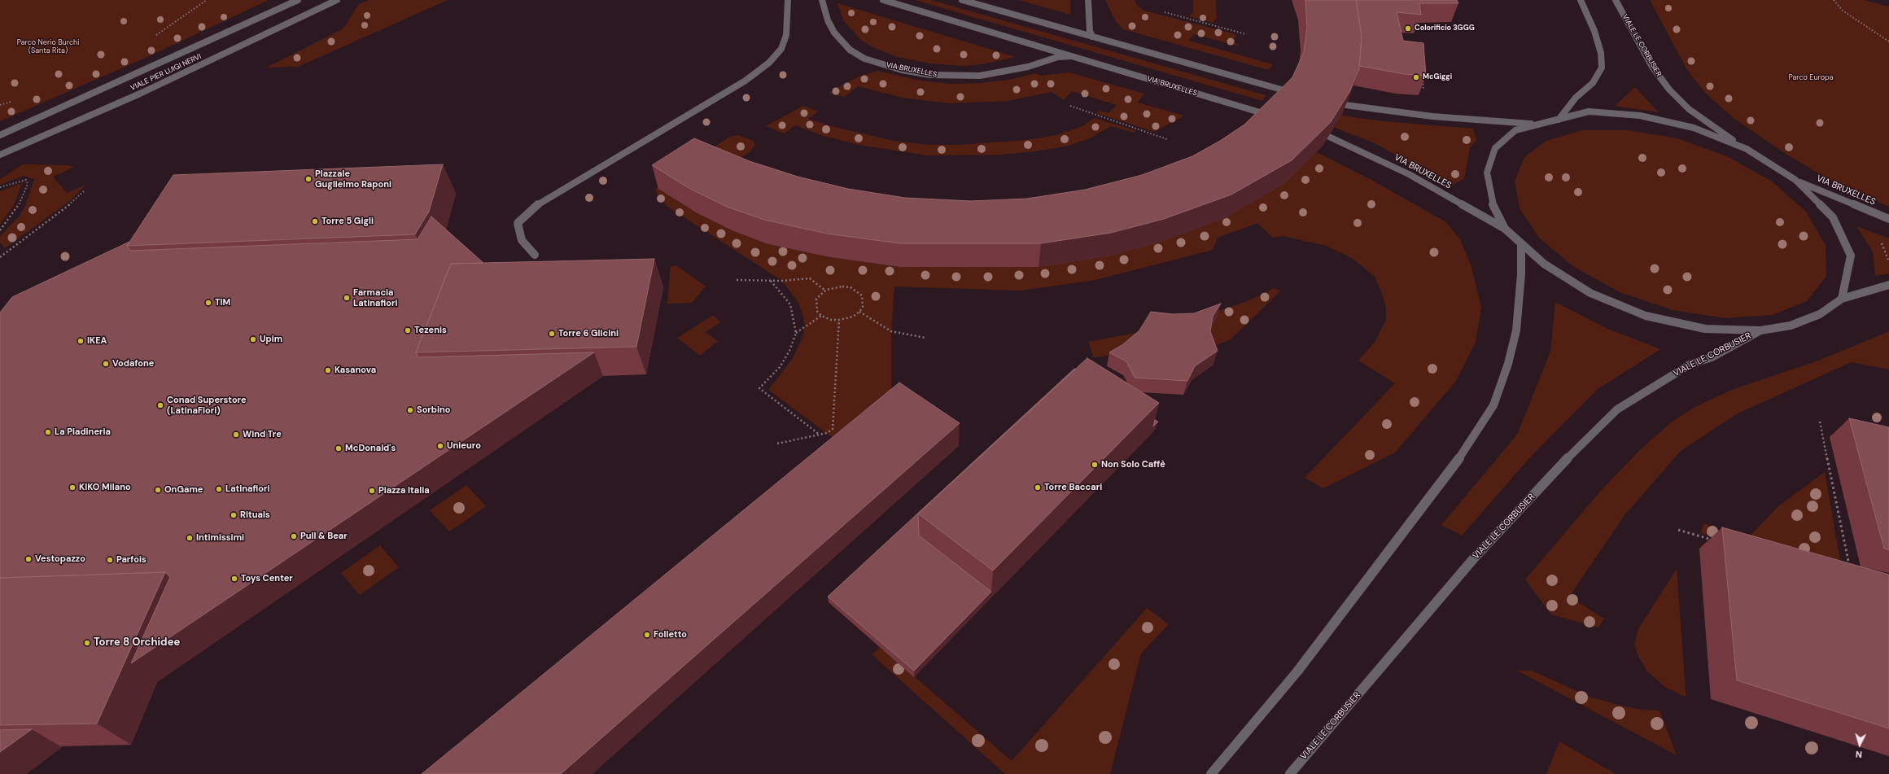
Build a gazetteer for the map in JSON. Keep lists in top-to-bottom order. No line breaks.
{"streets":{"street":["VIALE LE CORBUSIER","VIA BRUXELLES","VIALE PIER LUIGI NERVI"]},"parks":["Parco Nerio Burchi (Santa Rita)","Parco Europa"],"places":["Colorificio 3GGG","McGiggi","Piazzale Guglielmo Raponi","Torre 5 Gigli","Farmacia Latinafiori","TIM","Tezenis","Torre 6 Glicini","Upim","IKEA","Vodafone","Kasanova","Conad Superstore (LatinaFiori)","Sorbino","La Piadineria","Wind Tre","Unieuro","McDonald's","Non Solo Caffè","KIKO Milano","Torre Baccari","Latinafiori","OnGame","Piazza Italia","Rituals","Pull & Bear","Intimissimi","Vestopazzo","Parfois","Toys Center","Folletto","Torre 8 Orchidee"],"north":"bottom"}
